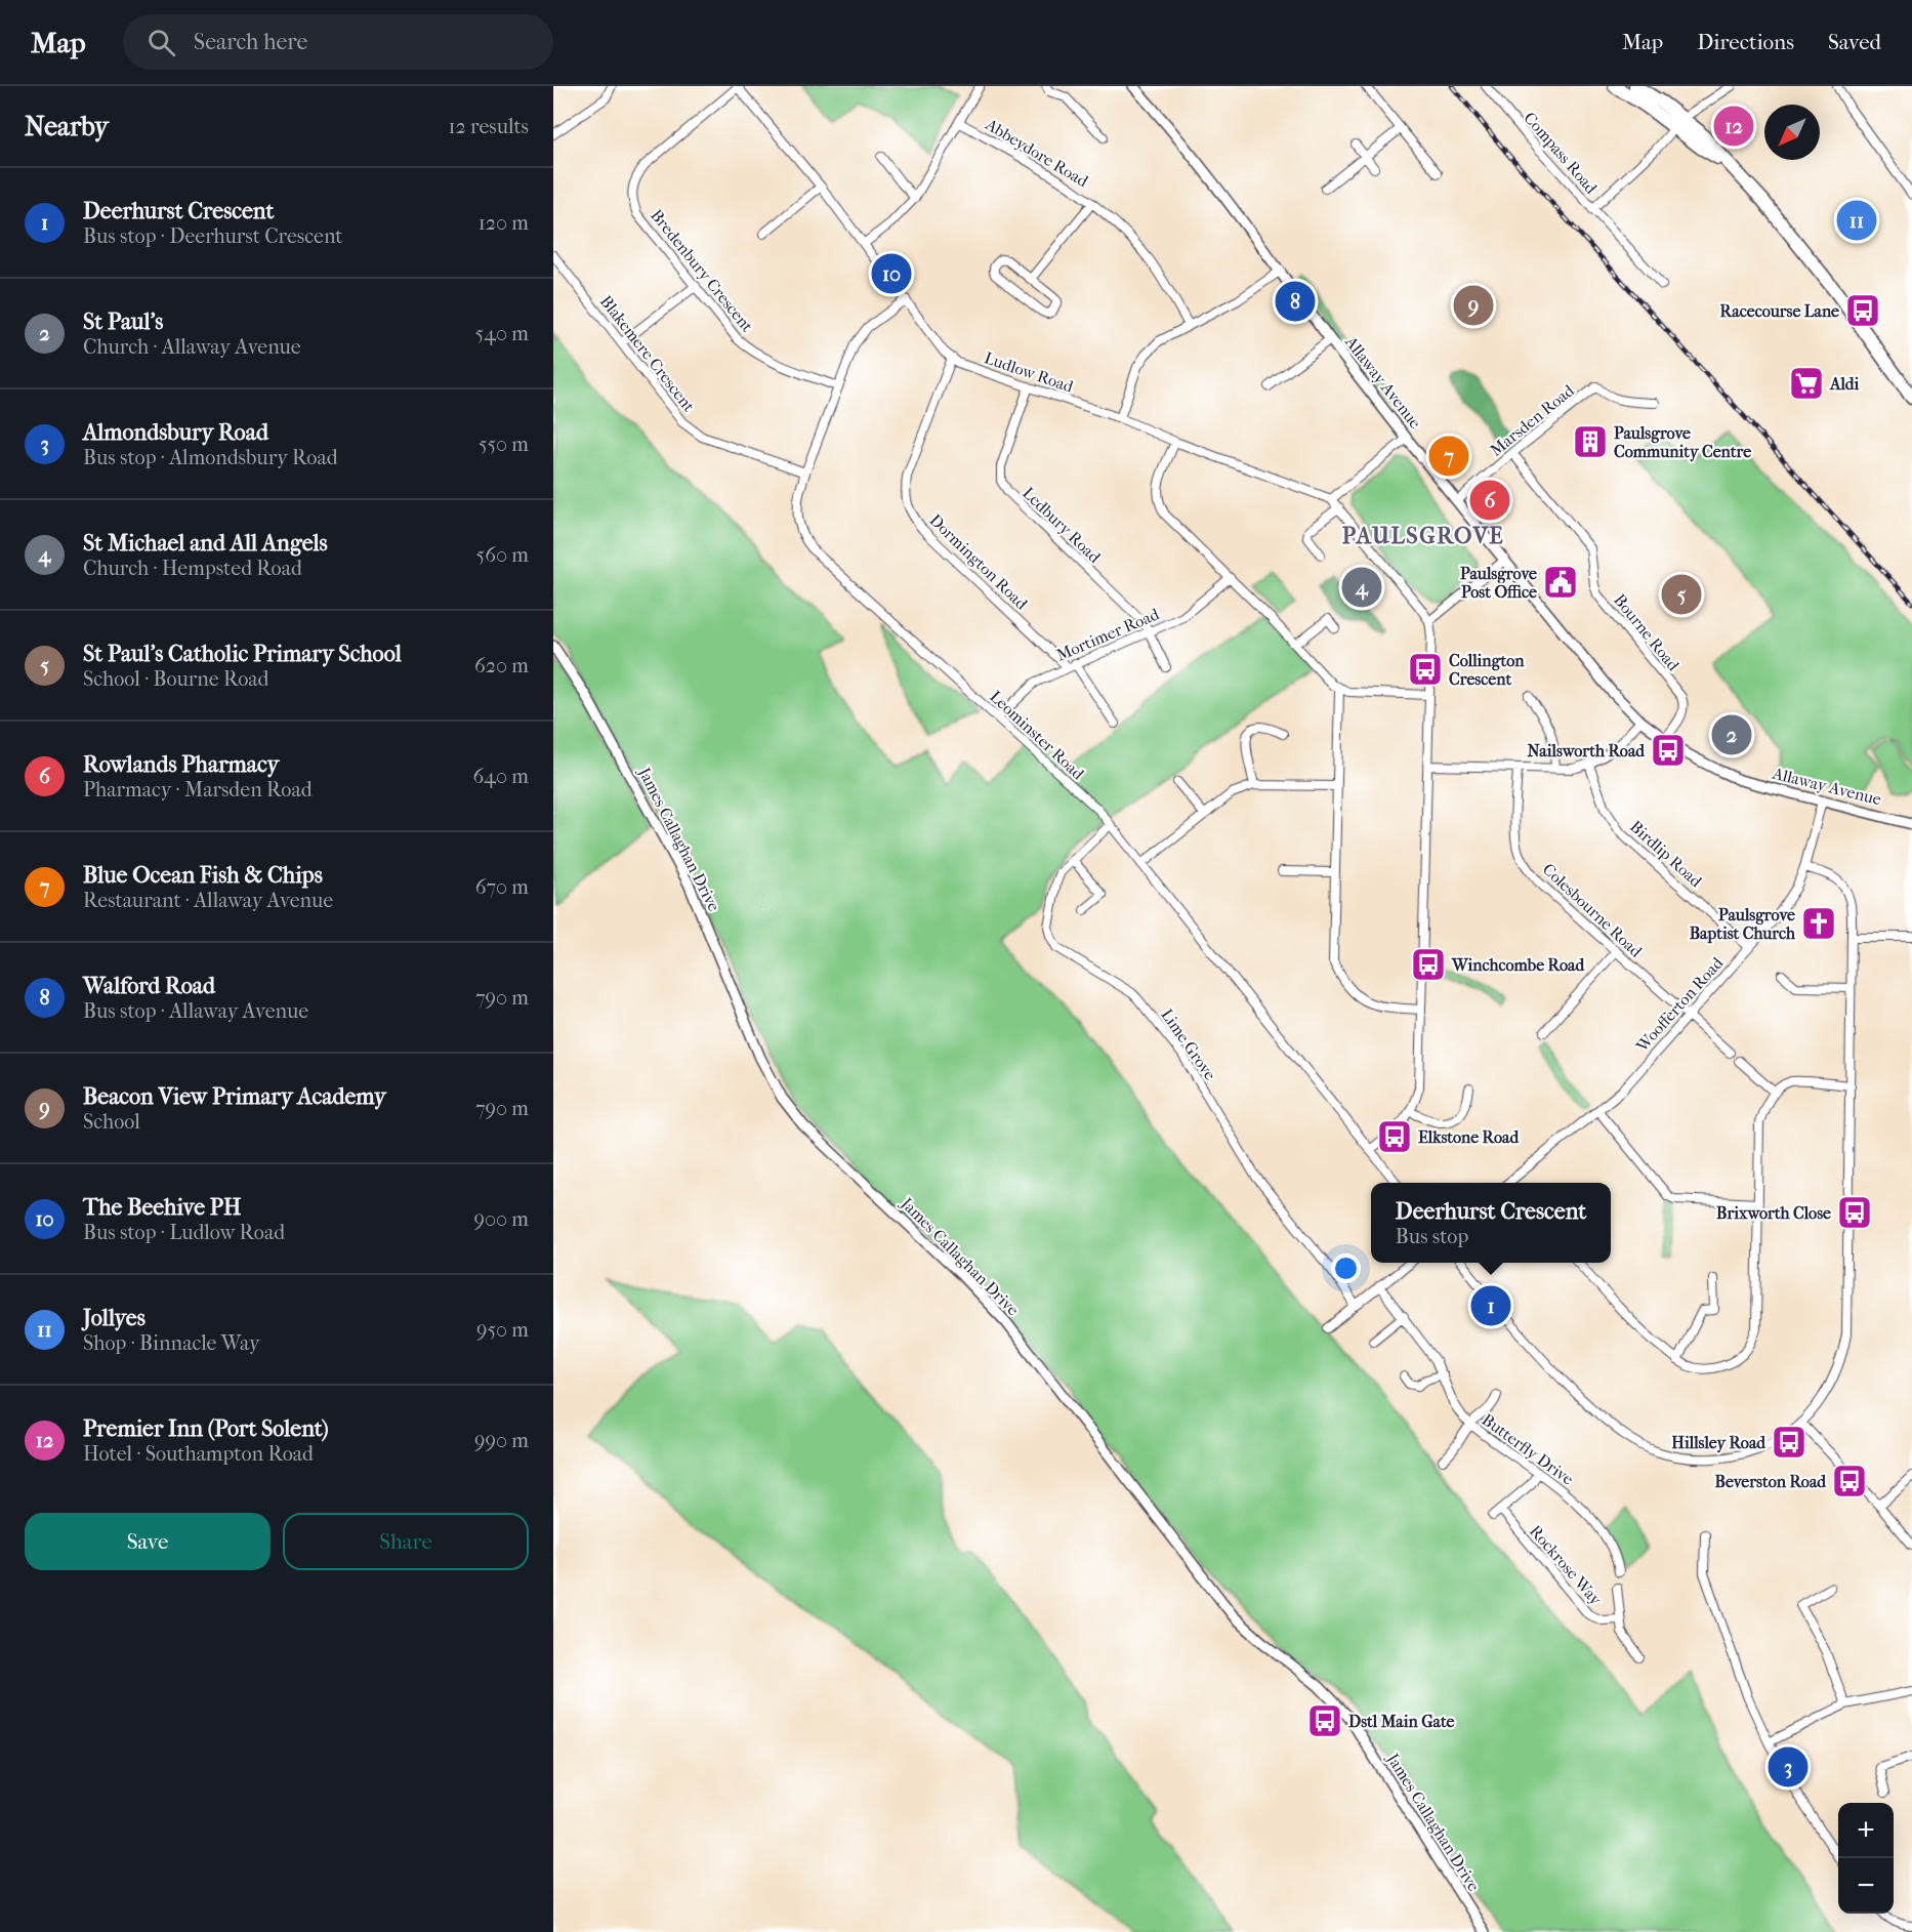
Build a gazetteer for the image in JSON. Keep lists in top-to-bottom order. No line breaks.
{"streets":{"street":["Abbeydore Road","Compass Road","Bredenbury Crescent","Blakemere Crescent","Ludlow Road","Allaway Avenue","Marsden Road","Ledbury Road","Dormington Road","Bourne Road","Mortimer Road","Leominster Road","James Callaghan Drive","Birdlip Road","Colesbourne Road","Woofferton Road","Lime Grove","Butterfly Drive","Rockrose Way"]},"crossings":[["Bredenbury Crescent","Ludlow Road"],["Bredenbury Crescent","Leominster Road"],["Blakemere Crescent","Leominster Road"],["Ludlow Road","Ledbury Road"],["Ludlow Road","Dormington Road"],["Ludlow Road","Leominster Road"],["Allaway Avenue","Marsden Road"],["Allaway Avenue","Bourne Road"],["Allaway Avenue","Woofferton Road"],["Marsden Road","Bourne Road"],["Ledbury Road","Mortimer Road"],["Dormington Road","Mortimer Road"],["Mortimer Road","Leominster Road"],["Leominster Road","Lime Grove"],["Birdlip Road","Woofferton Road"],["Colesbourne Road","Woofferton Road"]],"districts":["PAULSGROVE"],"places":{"bus stop":["Racecourse Lane","Collington Crescent","Nailsworth Road","Winchcombe Road","Elkstone Road","Brixworth Close","Hillsley Road","Beverston Road","Dstl Main Gate"],"supermarket":["Aldi"],"building":["Paulsgrove Community Centre"],"public building":["Paulsgrove Post Office"],"church":["Paulsgrove Baptist Church"]},"north":"bottom left","page":{"header":"Map","search":"Search here","nav":["Map","Directions","Saved"],"heading":["Nearby","12 results"],"pins":["12","11","10","8","9","7","6","4","5","2","1","3"],"list":[{"mark":"1","name":"Deerhurst Crescent","note":"Bus stop · Deerhurst Crescent","value":"120 m"},{"mark":"2","name":"St Paul's","note":"Church · Allaway Avenue","value":"540 m"},{"mark":"3","name":"Almondsbury Road","note":"Bus stop · Almondsbury Road","value":"550 m"},{"mark":"4","name":"St Michael and All Angels","note":"Church · Hempsted Road","value":"560 m"},{"mark":"5","name":"St Paul's Catholic Primary School","note":"School · Bourne Road","value":"620 m"},{"mark":"6","name":"Rowlands Pharmacy","note":"Pharmacy · Marsden Road","value":"640 m"},{"mark":"7","name":"Blue Ocean Fish & Chips","note":"Restaurant · Allaway Avenue","value":"670 m"},{"mark":"8","name":"Walford Road","note":"Bus stop · Allaway Avenue","value":"790 m"},{"mark":"9","name":"Beacon View Primary Academy","note":"School","value":"790 m"},{"mark":"10","name":"The Beehive PH","note":"Bus stop · Ludlow Road","value":"900 m"},{"mark":"11","name":"Jollyes","note":"Shop · Binnacle Way","value":"950 m"},{"mark":"12","name":"Premier Inn (Port Solent)","note":"Hotel · Southampton Road","value":"990 m"}],"popup":["Deerhurst Crescent","Bus stop"],"buttons":["Save","Share"],"map_buttons":["+","−"]}}
